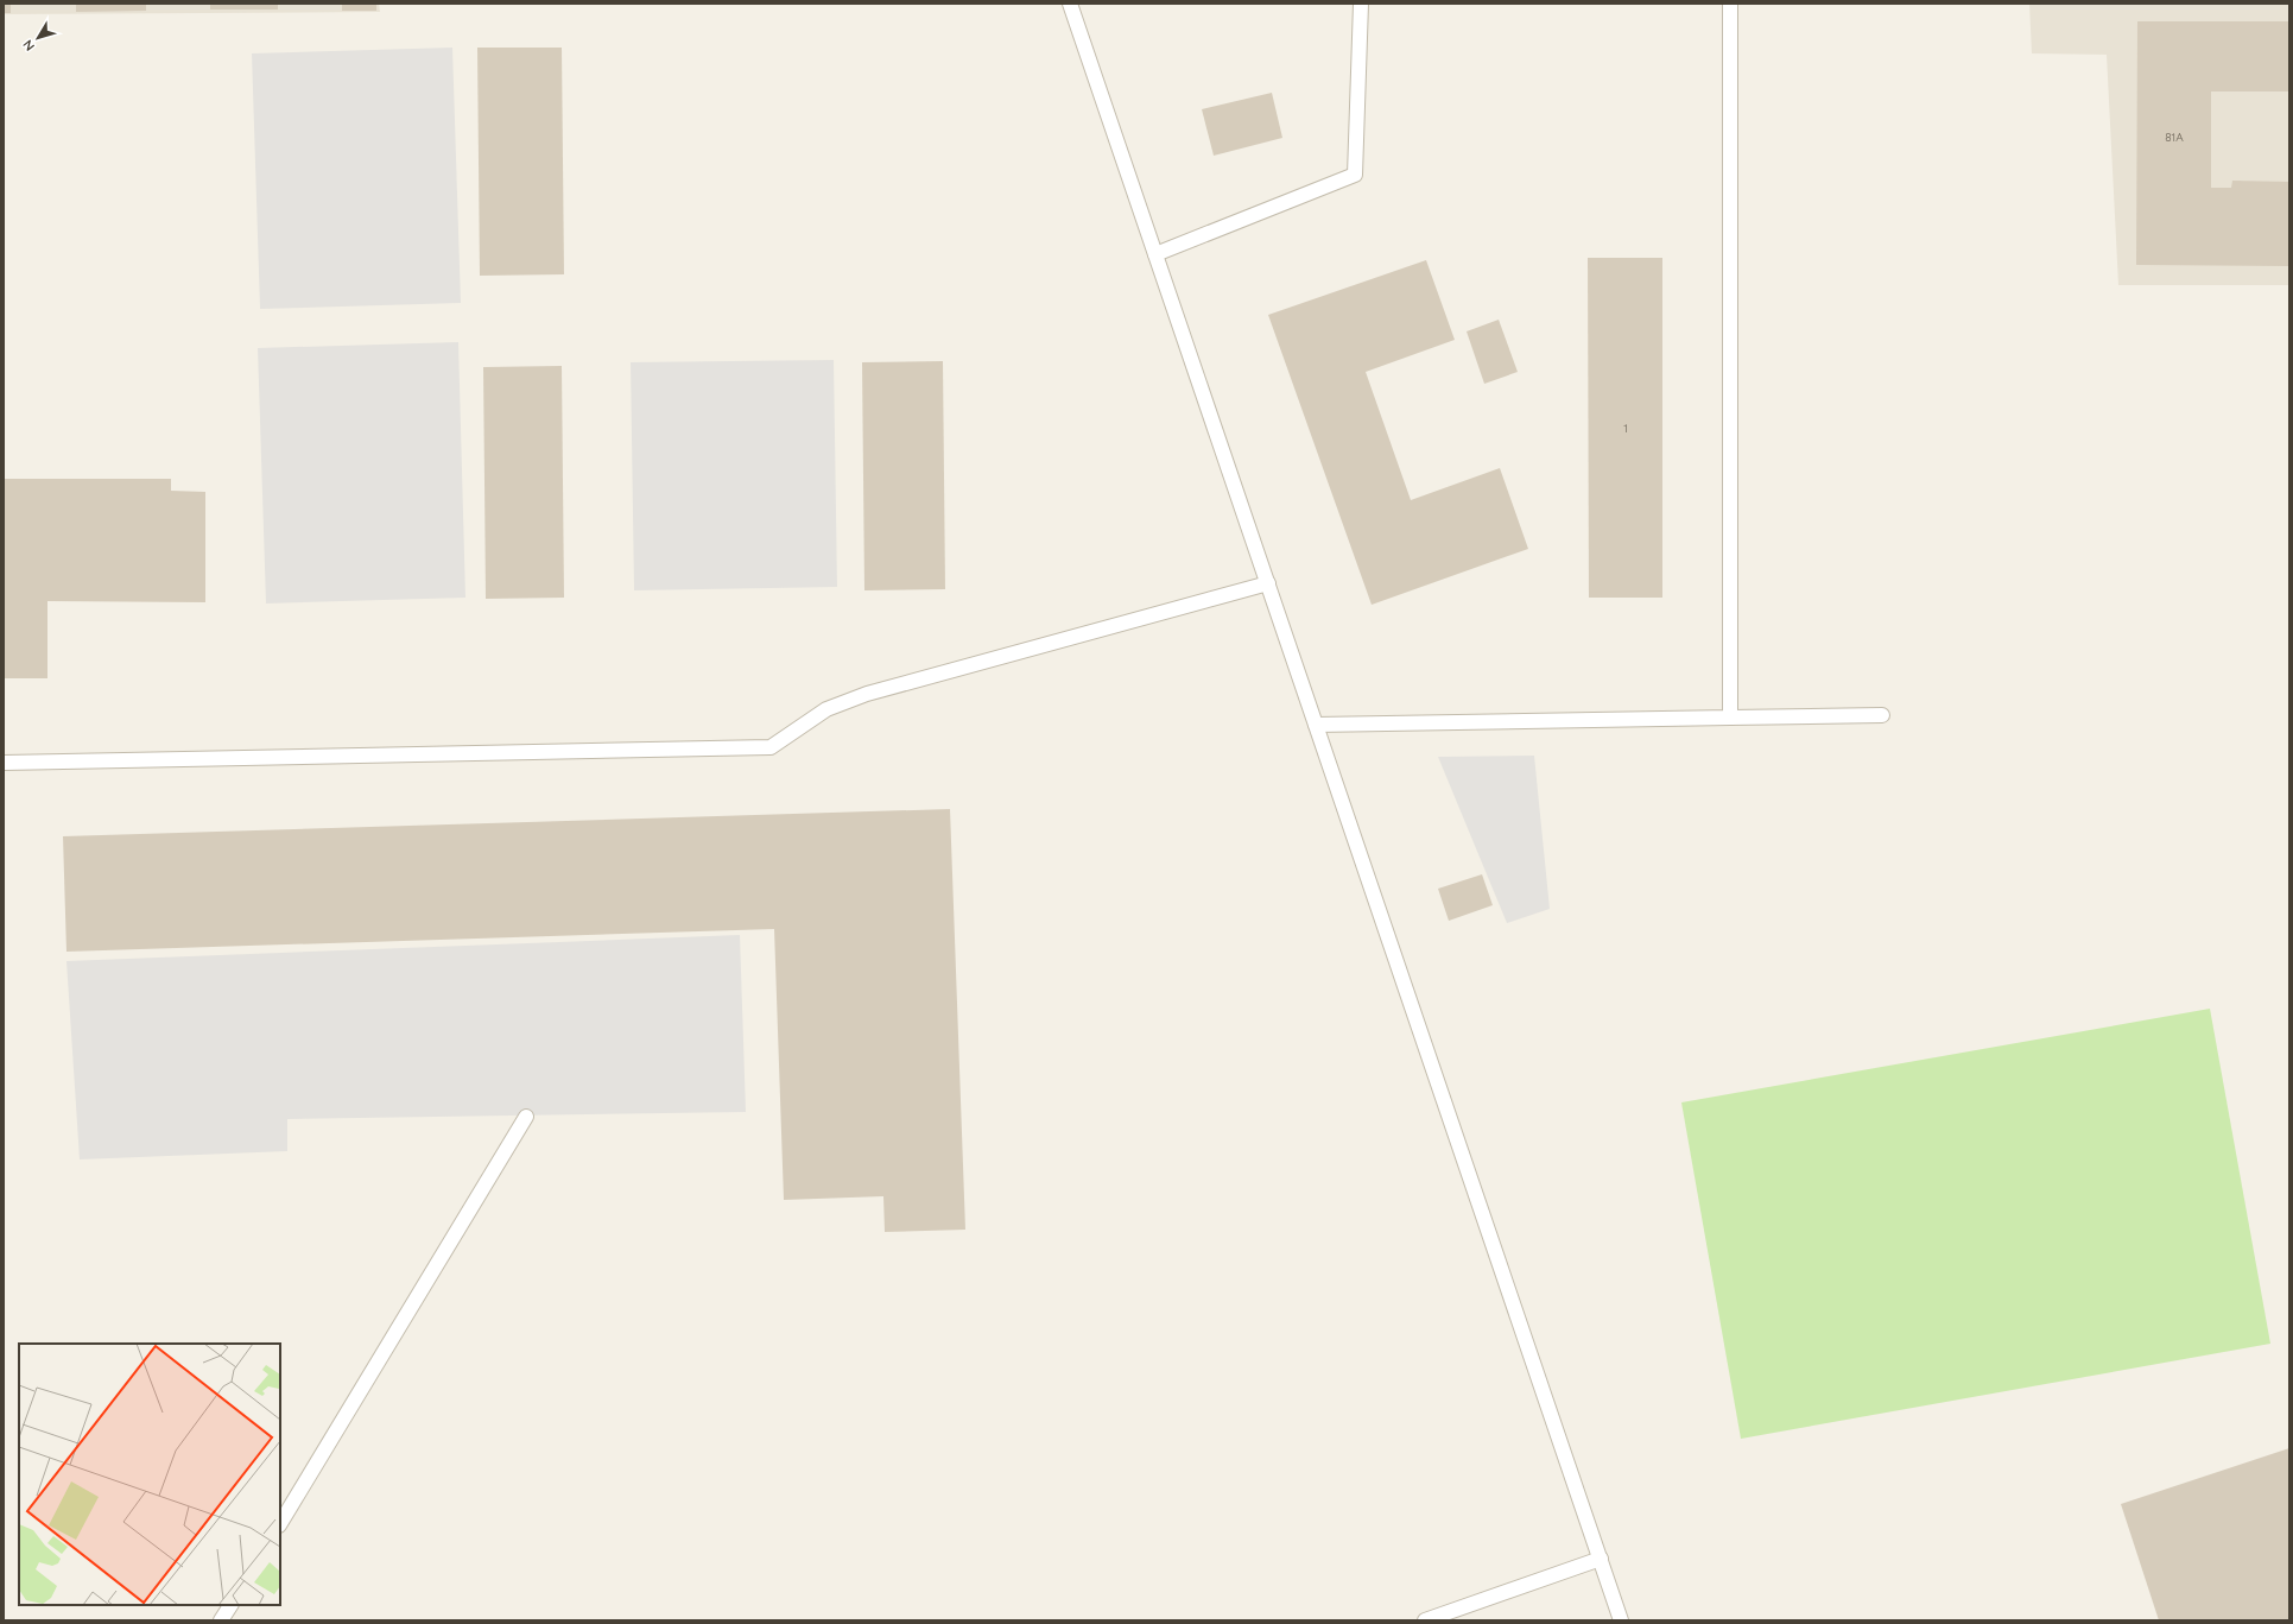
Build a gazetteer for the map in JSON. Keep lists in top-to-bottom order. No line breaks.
{"house_numbers":["81A","1"],"north":"bottom left"}
